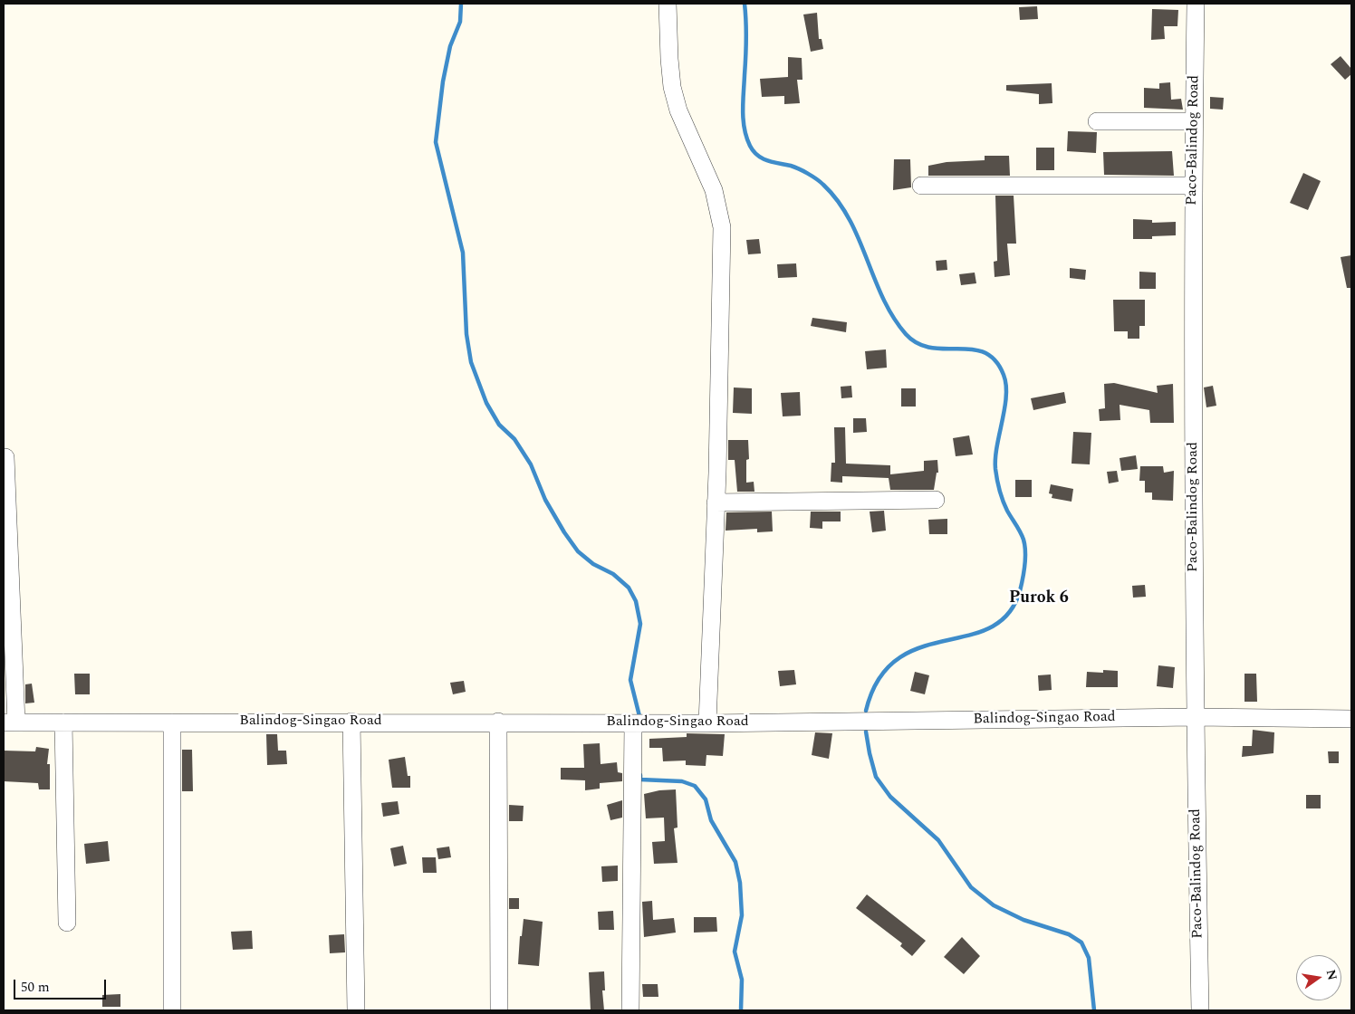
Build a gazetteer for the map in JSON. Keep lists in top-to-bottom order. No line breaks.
{"streets":{"street":["Paco-Balindog Road","Balindog-Singao Road"]},"crossings":[["Paco-Balindog Road","Balindog-Singao Road"]],"districts":["Purok 6"],"scale_bar":"50 m","north":"right"}
